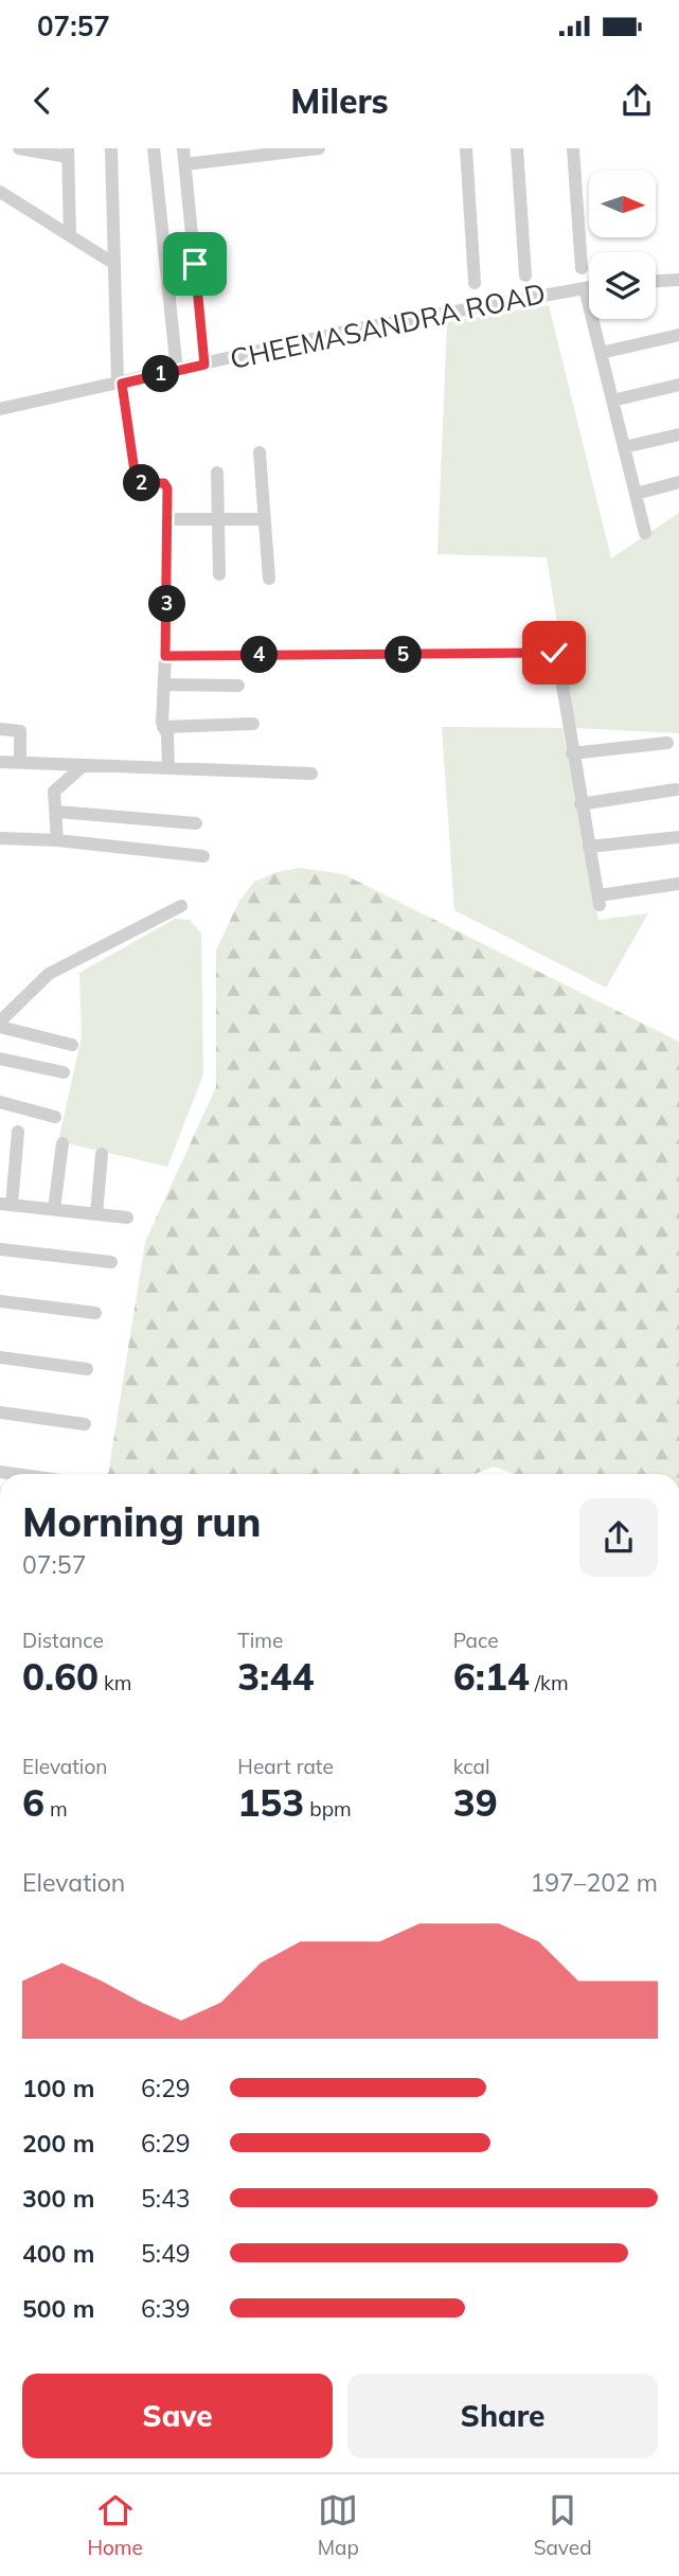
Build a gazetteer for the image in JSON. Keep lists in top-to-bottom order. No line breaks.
{"streets":{"street":["CHEEMASANDRA ROAD"]},"north":"right","page":{"status":"07:57","header":"Milers","pins":["1","2","3","4","5"],"heading":["Morning run","07:57"],"stats":[["Distance","0.60 km"],["Time","3:44"],["Pace","6:14 /km"],["Elevation","6 m"],["Heart rate","153 bpm"],["kcal","39"]],"chart":["Elevation","197–202 m"],"list":[{"name":"100 m","note":"6:29"},{"name":"200 m","note":"6:29"},{"name":"300 m","note":"5:43"},{"name":"400 m","note":"5:49"},{"name":"500 m","note":"6:39"}],"buttons":["Save","Share"],"tabs":["Home","Map","Saved"]}}
